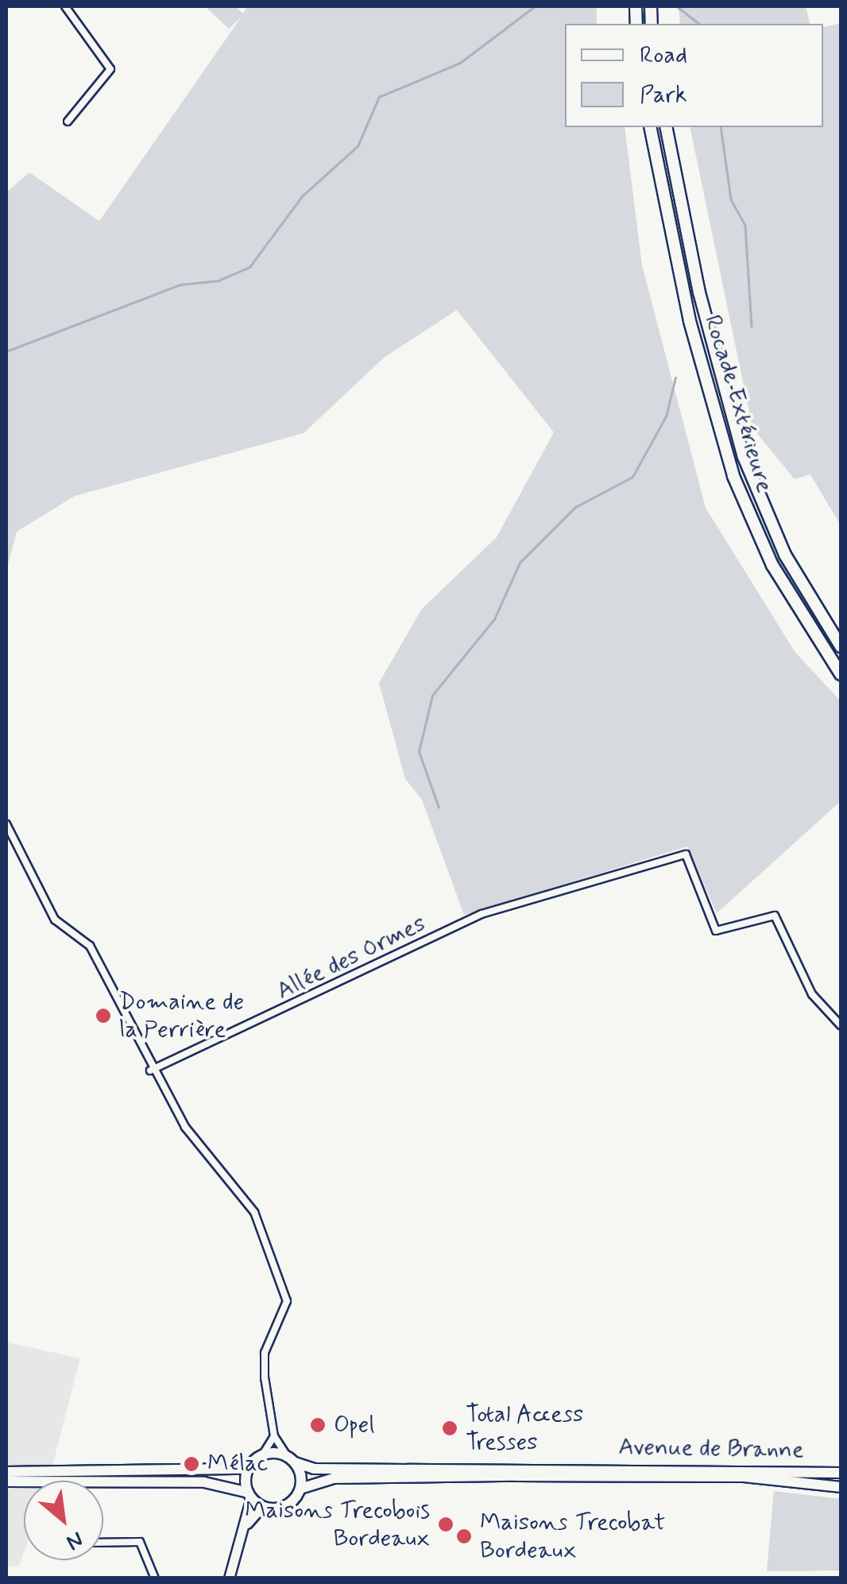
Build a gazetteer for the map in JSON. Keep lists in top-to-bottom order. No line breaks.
{"streets":{"highway":["Rocade Extérieure"],"main road":["Avenue de Branne"],"street":["Allée des Ormes"]},"places":["Domaine de la Perrière","Opel","Total Access Tresses","Mélac","Maisons Trecobois Bordeaux","Maisons Trecobat Bordeaux"],"legend":["Road","Park"],"north":"bottom right"}
